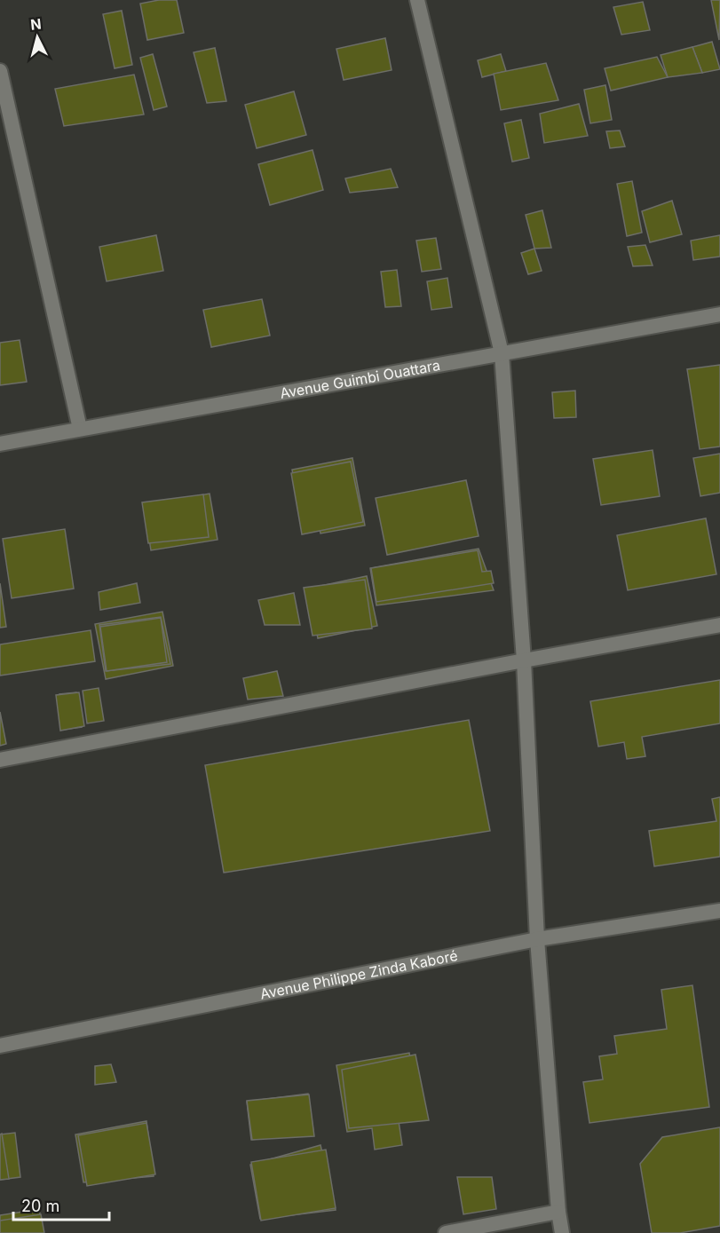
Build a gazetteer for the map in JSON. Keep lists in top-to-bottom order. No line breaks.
{"streets":{"street":["Avenue Guimbi Ouattara","Avenue Philippe Zinda Kaboré"]},"scale_bar":"20 m","north":"top"}
